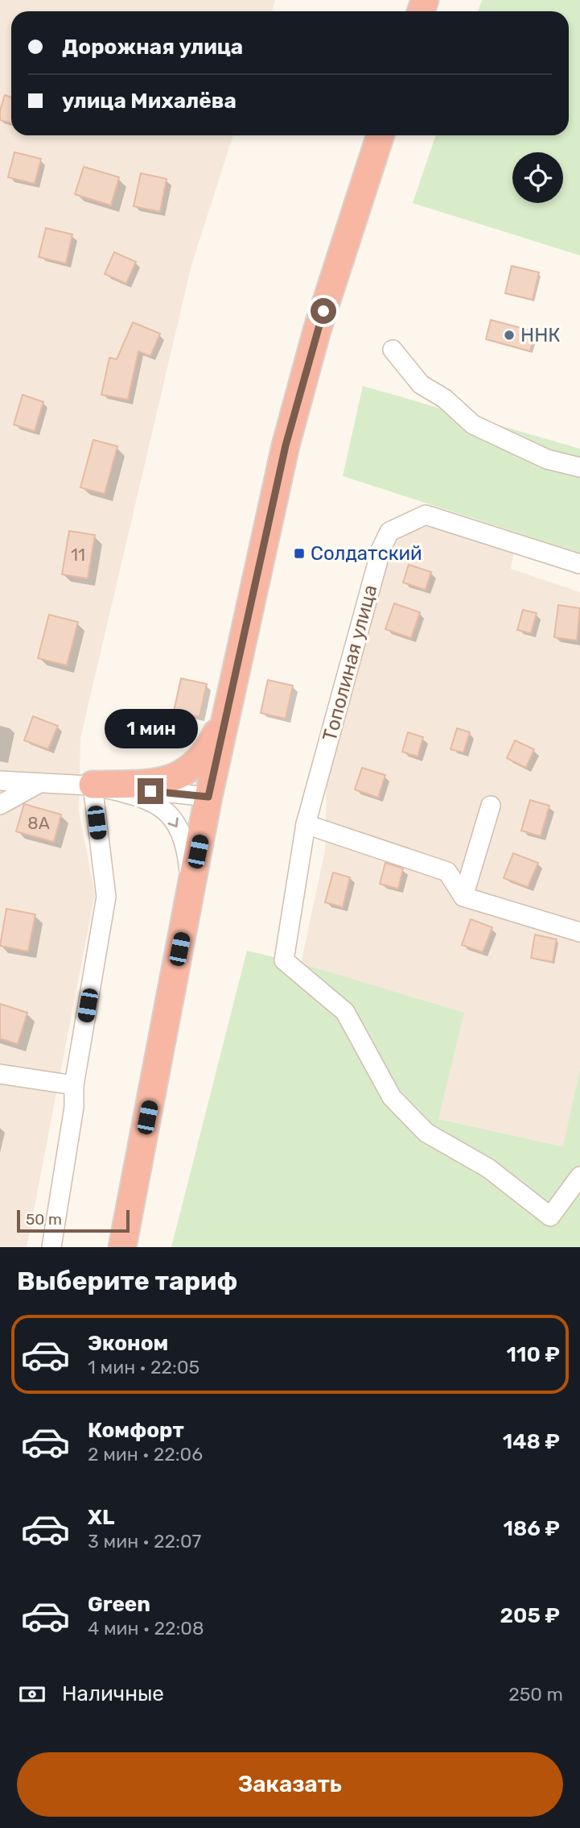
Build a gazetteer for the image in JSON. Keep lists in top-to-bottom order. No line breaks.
{"streets":{"street":["Тополиная улица"]},"places":{"other":["ННК"],"transit":["Солдатский"]},"house_numbers":["11","8А"],"scale_bar":"50 m","page":{"banner":["Дорожная улица","улица Михалёва"],"bubble":"1 мин","scale":"50 m","heading":"Выберите тариф","list":[{"name":"Эконом","note":"1 мин · 22:05","value":"110 ₽"},{"name":"Комфорт","note":"2 мин · 22:06","value":"148 ₽"},{"name":"XL","note":"3 мин · 22:07","value":"186 ₽"},{"name":"Green","note":"4 мин · 22:08","value":"205 ₽"}],"pay":["Наличные","250 m"],"buttons":"Заказать"}}
